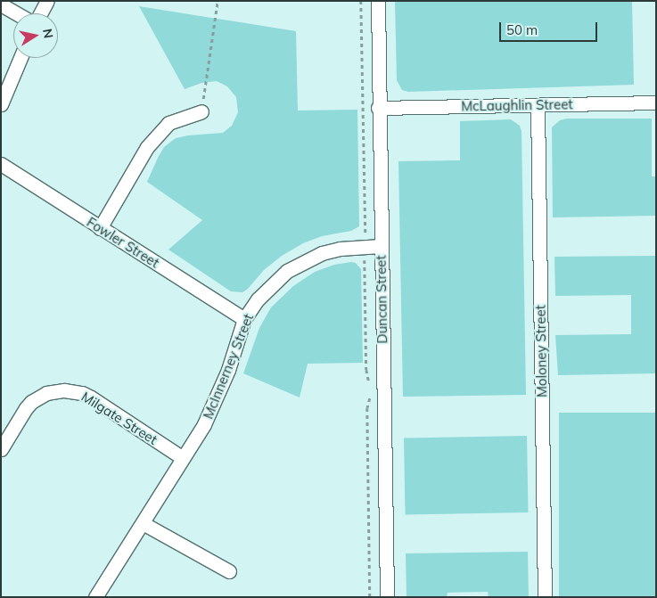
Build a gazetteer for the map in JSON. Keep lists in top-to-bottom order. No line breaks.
{"streets":{"street":["McLaughlin Street","Fowler Street","Duncan Street","Moloney Street","McInnerney Street","Milgate Street"]},"crossings":[["McLaughlin Street","Duncan Street"],["McLaughlin Street","Moloney Street"],["Fowler Street","McInnerney Street"],["Duncan Street","McInnerney Street"],["McInnerney Street","Milgate Street"]],"scale_bar":"50 m","north":"right"}
